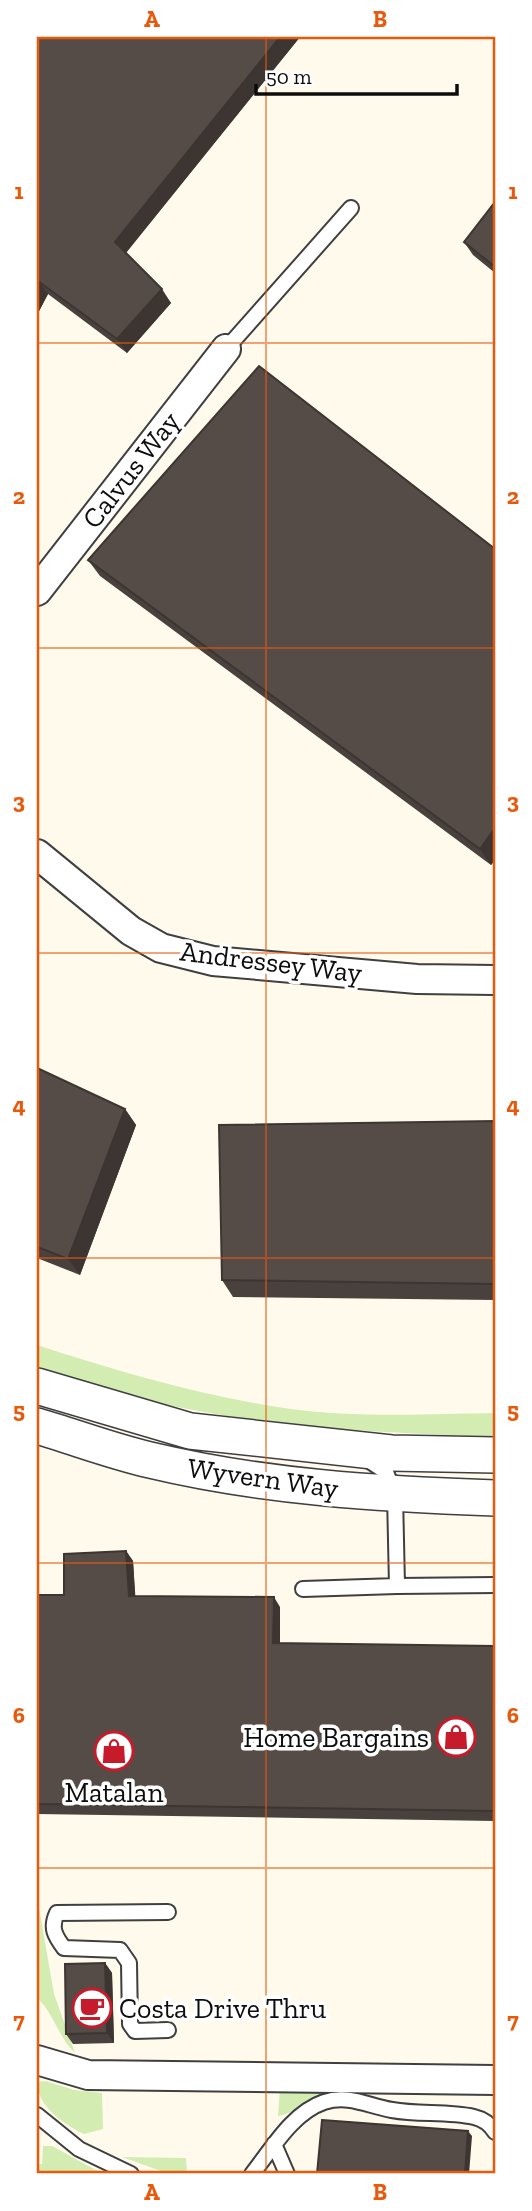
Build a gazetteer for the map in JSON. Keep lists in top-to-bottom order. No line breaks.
{"streets":{"street":["Calvus Way","Andressey Way","Wyvern Way"]},"places":{"shop":["Home Bargains","Matalan"],"cafe":["Costa Drive Thru"]},"scale_bar":"50 m","grid":{"columns":["A","B"],"rows":["1","2","3","4","5","6","7"]}}
